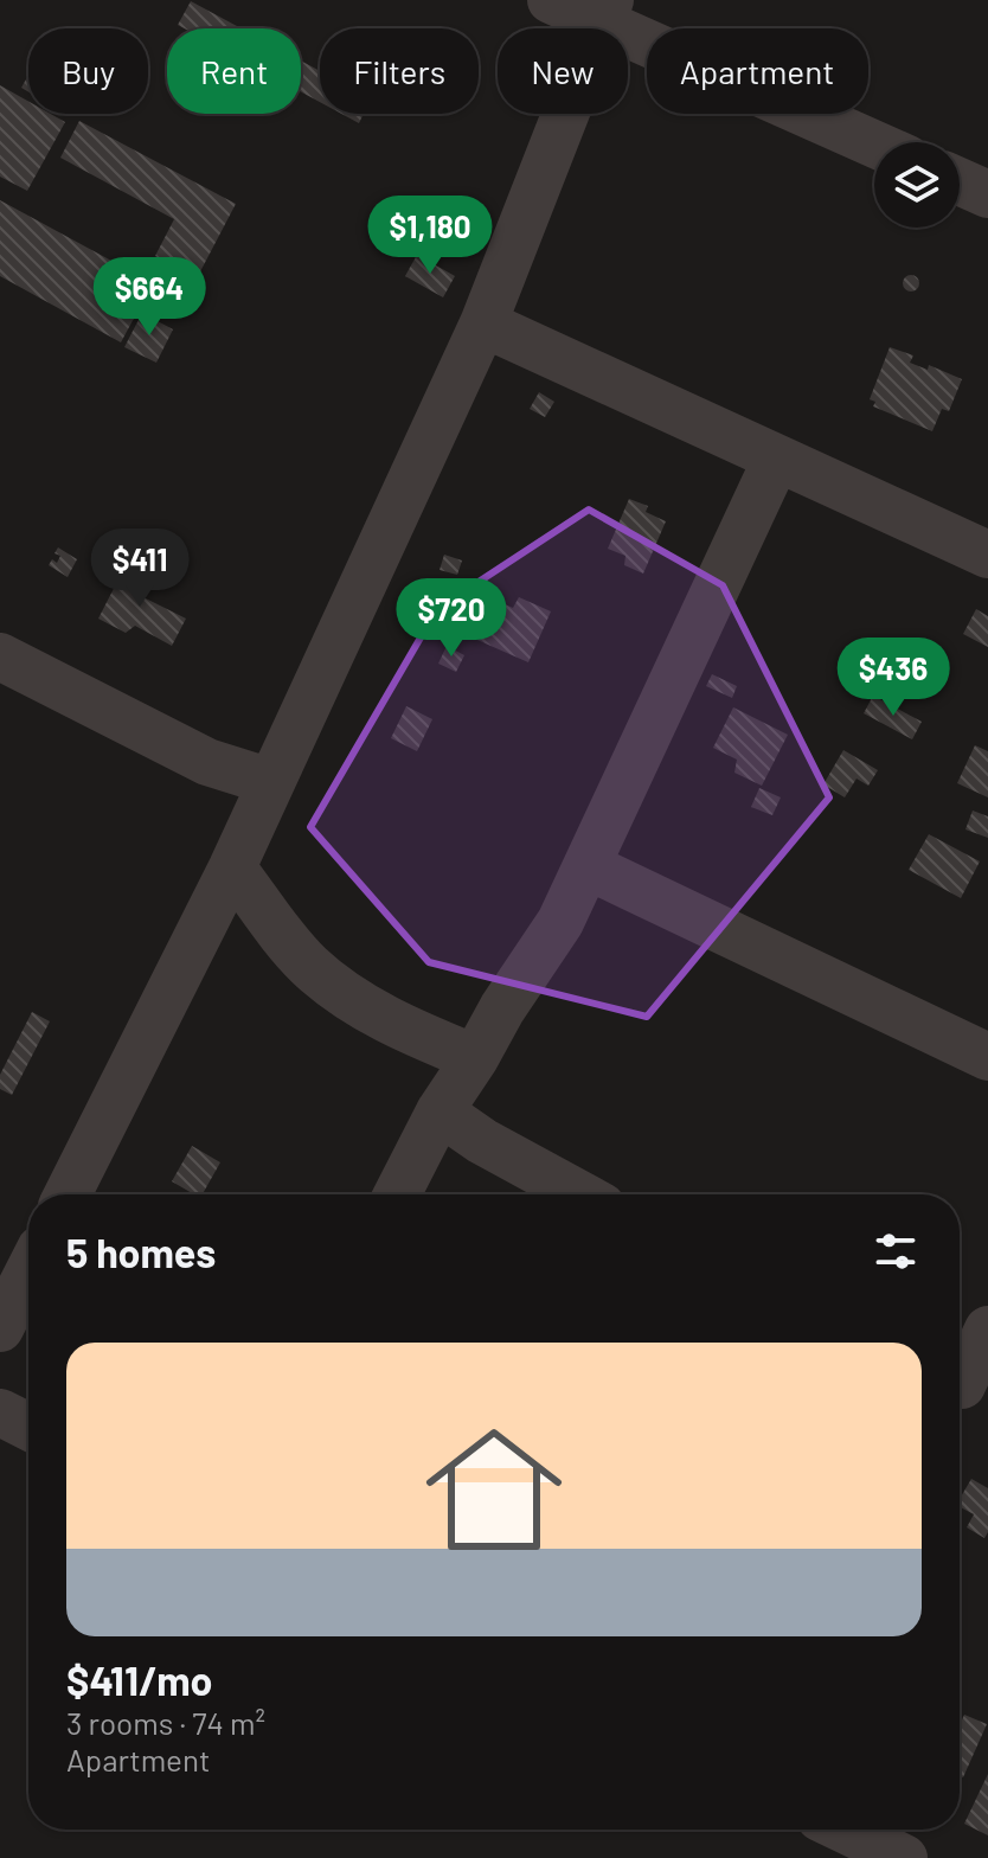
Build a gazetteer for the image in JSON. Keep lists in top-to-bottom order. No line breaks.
{"page":{"chip":["Buy","Rent","Filters","New","Apartment"],"price":["$1,180","$664","$411","$720","$436"],"heading":"5 homes","list":[{"name":"$411/mo","note":"3 rooms · 74 m² · Apartment"}]}}
